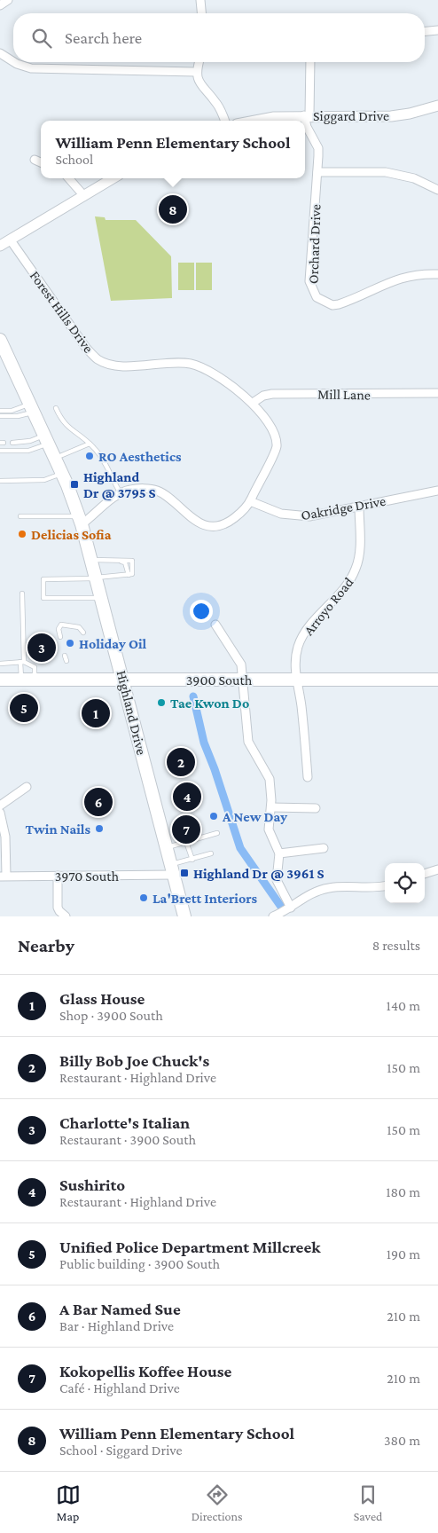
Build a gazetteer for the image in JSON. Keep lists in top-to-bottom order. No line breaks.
{"streets":{"main road":["3900 South","Highland Drive"],"street":["Siggard Drive","Orchard Drive","Forest Hills Drive","Mill Lane","Oakridge Drive","Arroyo Road","3970 South"]},"crossings":[["Siggard Drive","Orchard Drive"],["Forest Hills Drive","Mill Lane"],["Forest Hills Drive","Oakridge Drive"],["Forest Hills Drive","Highland Drive"],["Oakridge Drive","Arroyo Road"],["Arroyo Road","3900 South"],["3900 South","Highland Drive"],["Highland Drive","3970 South"]],"places":{"other":["RO Aesthetics","Delicias Sofia","Holiday Oil","Tae Kwon Do","A New Day","Twin Nails","La'Brett Interiors"],"transit":["Highland Dr @ 3795 S","Highland Dr @ 3961 S"]},"page":{"search":"Search here","popup":["William Penn Elementary School","School"],"pins":["8","3","5","1","2","4","6","7"],"heading":["Nearby","8 results"],"list":[{"mark":"1","name":"Glass House","note":"Shop · 3900 South","value":"140 m"},{"mark":"2","name":"Billy Bob Joe Chuck's","note":"Restaurant · Highland Drive","value":"150 m"},{"mark":"3","name":"Charlotte's Italian","note":"Restaurant · 3900 South","value":"150 m"},{"mark":"4","name":"Sushirito","note":"Restaurant · Highland Drive","value":"180 m"},{"mark":"5","name":"Unified Police Department Millcreek","note":"Public building · 3900 South","value":"190 m"},{"mark":"6","name":"A Bar Named Sue","note":"Bar · Highland Drive","value":"210 m"},{"mark":"7","name":"Kokopellis Koffee House","note":"Café · Highland Drive","value":"210 m"},{"mark":"8","name":"William Penn Elementary School","note":"School · Siggard Drive","value":"380 m"}],"nav":["Map","Directions","Saved"]}}
